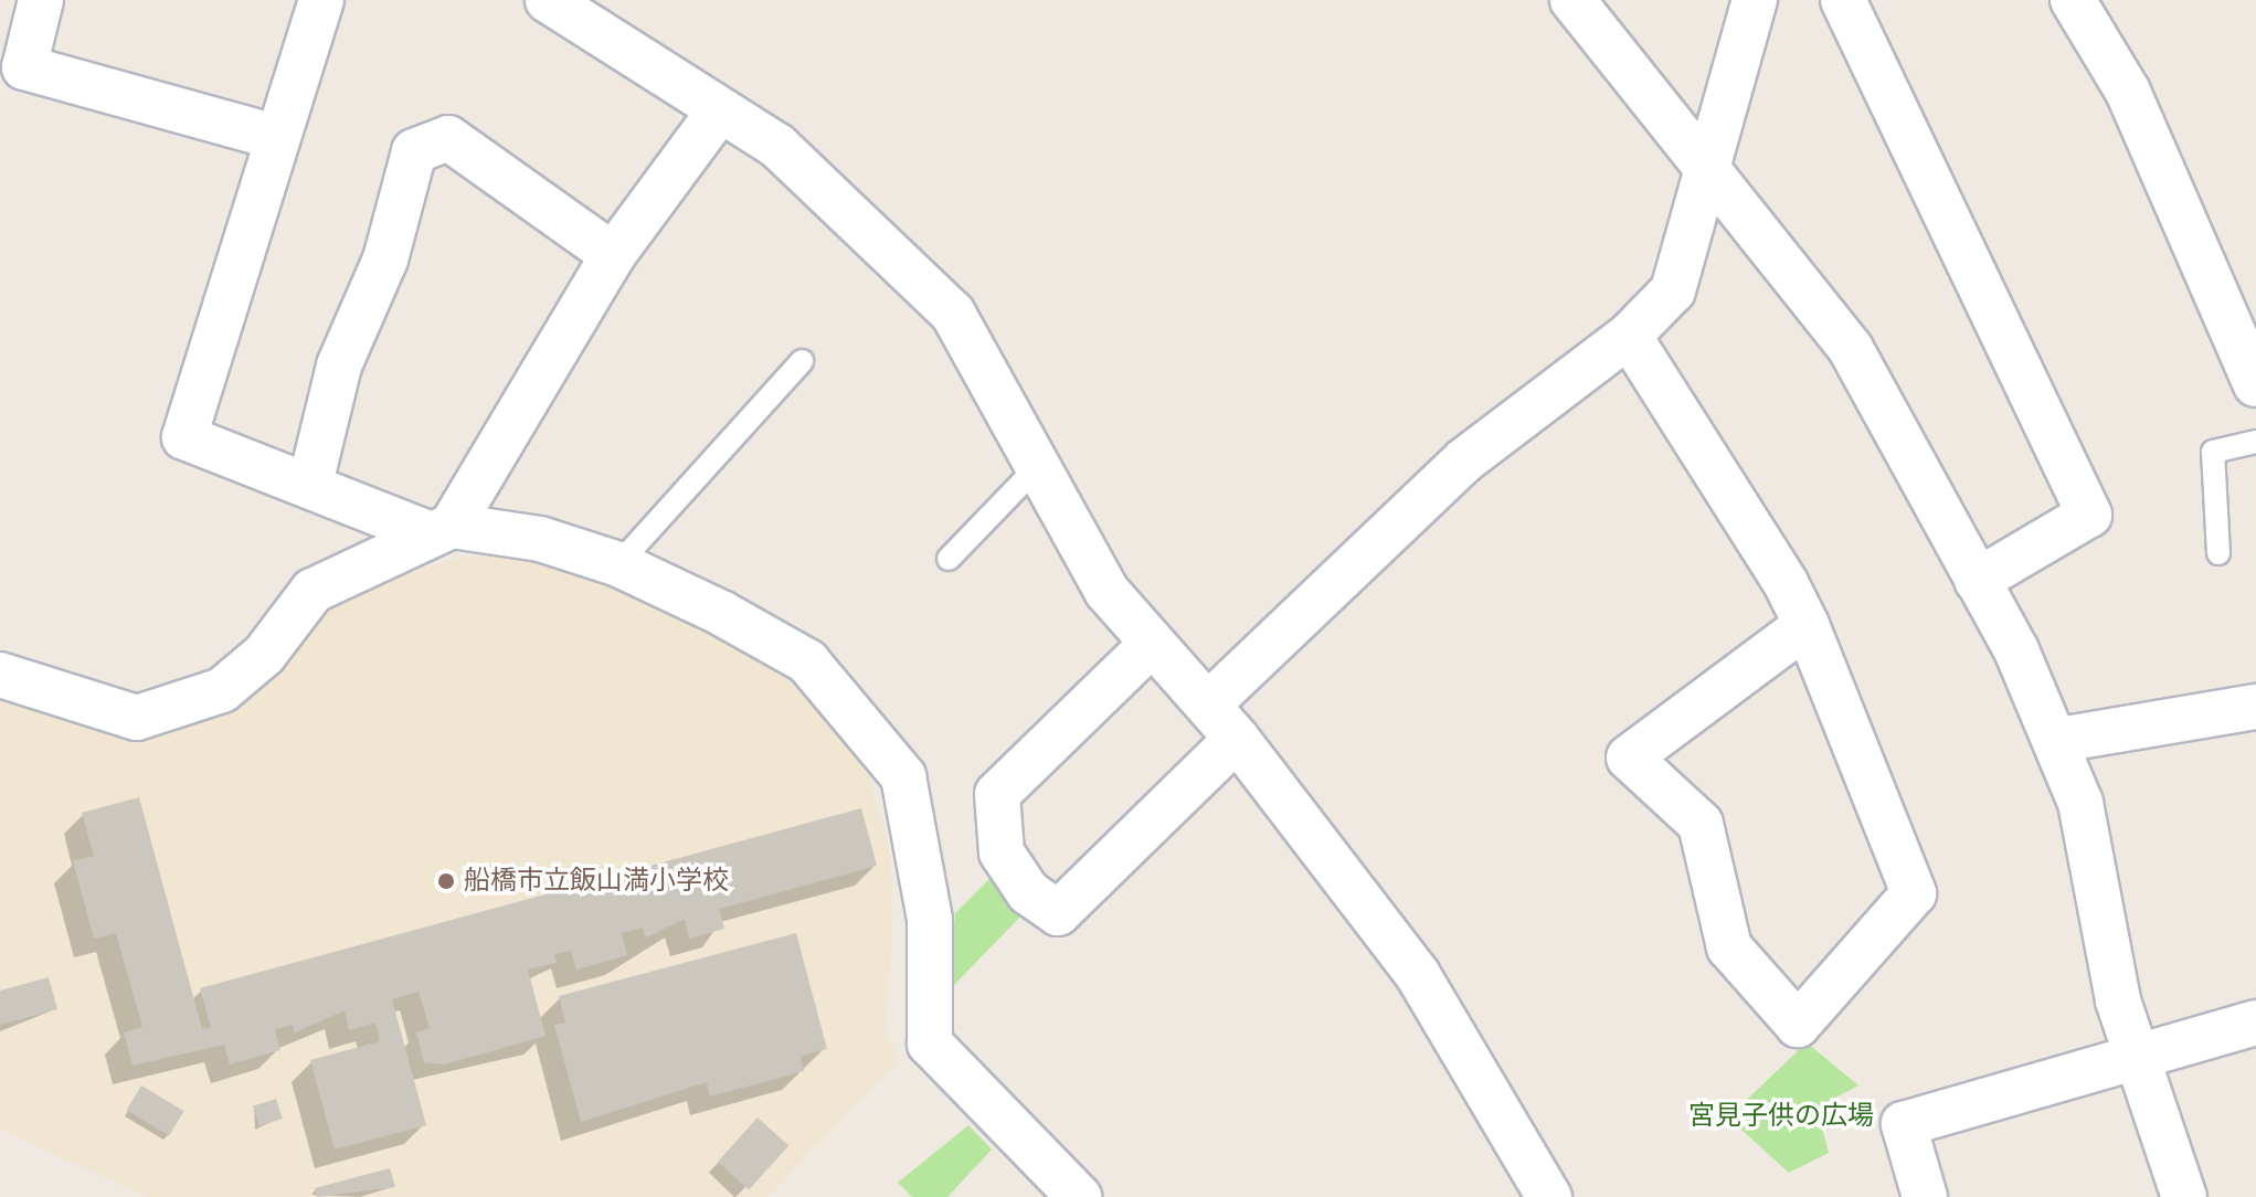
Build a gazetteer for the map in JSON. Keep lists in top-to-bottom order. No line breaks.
{"parks":["宮見子供の広場"],"places":["船橋市立飯山満小学校"]}
